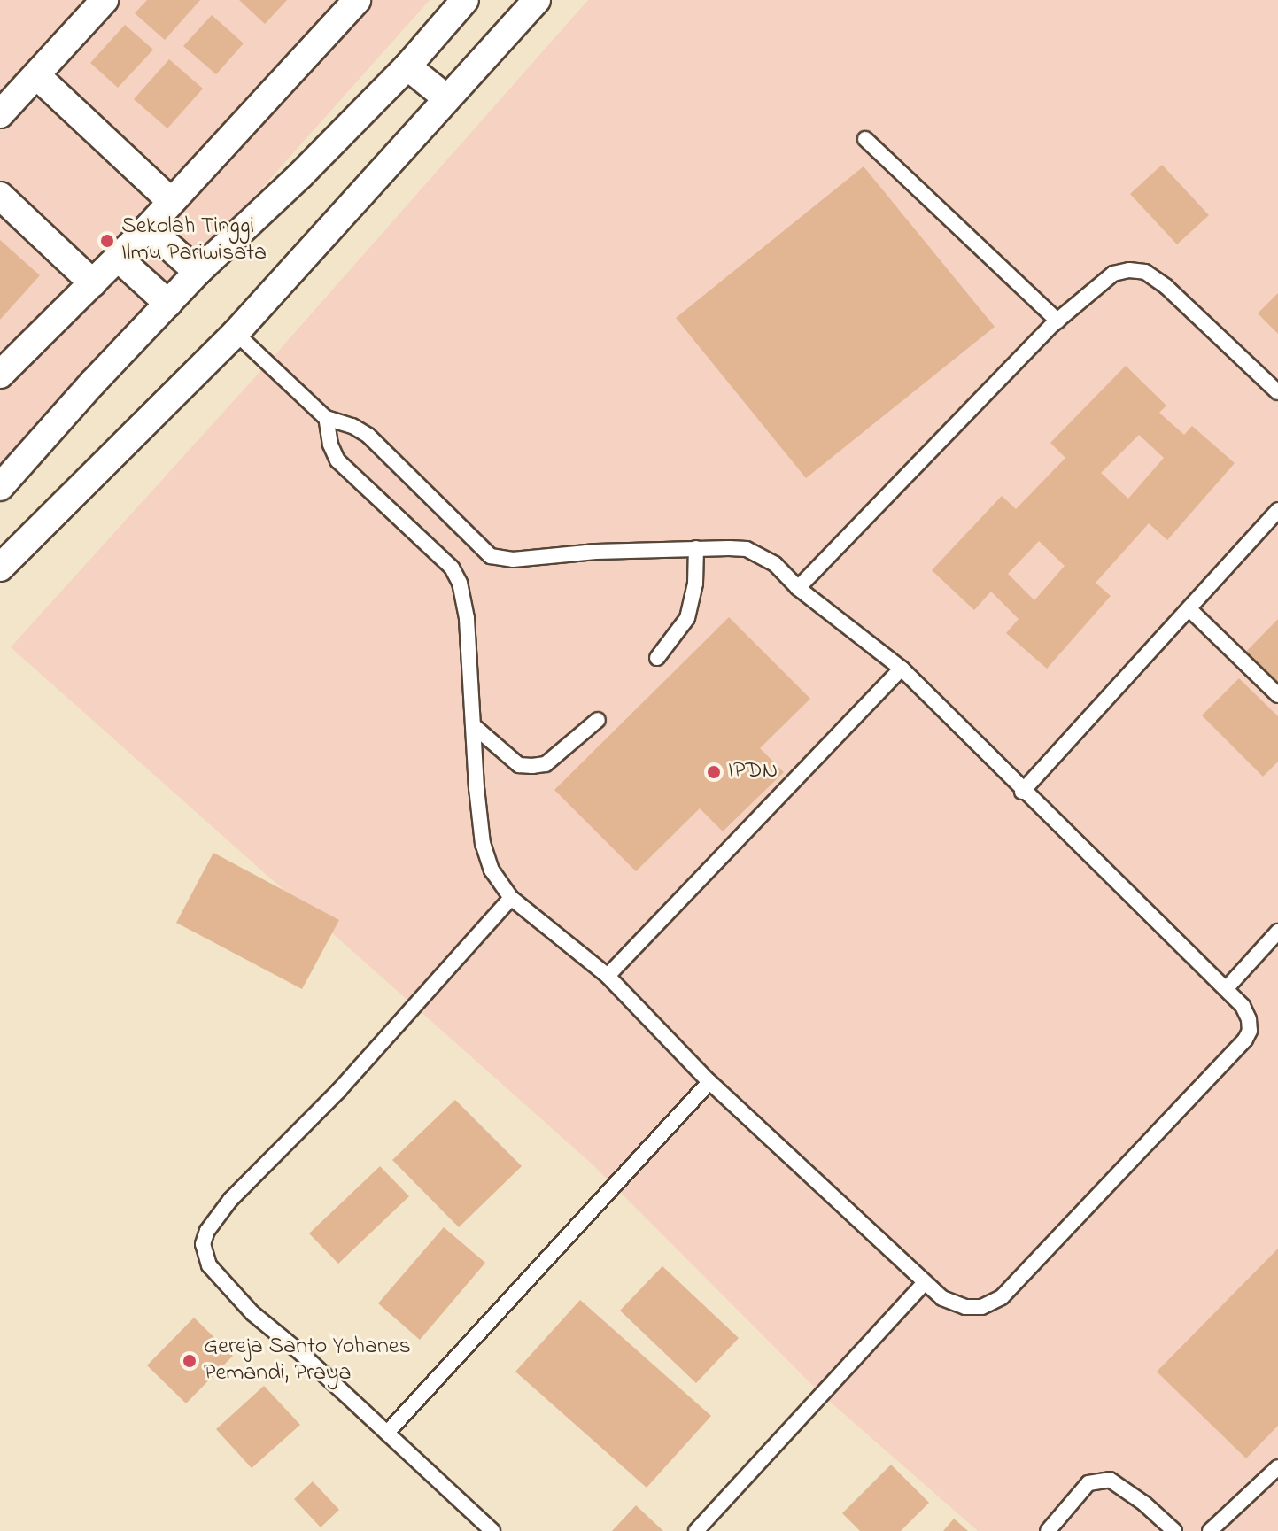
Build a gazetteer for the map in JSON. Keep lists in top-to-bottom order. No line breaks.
{"places":["Sekolah Tinggi Ilmu Pariwisata","IPDN","Gereja Santo Yohanes Pemandi, Praya"]}
